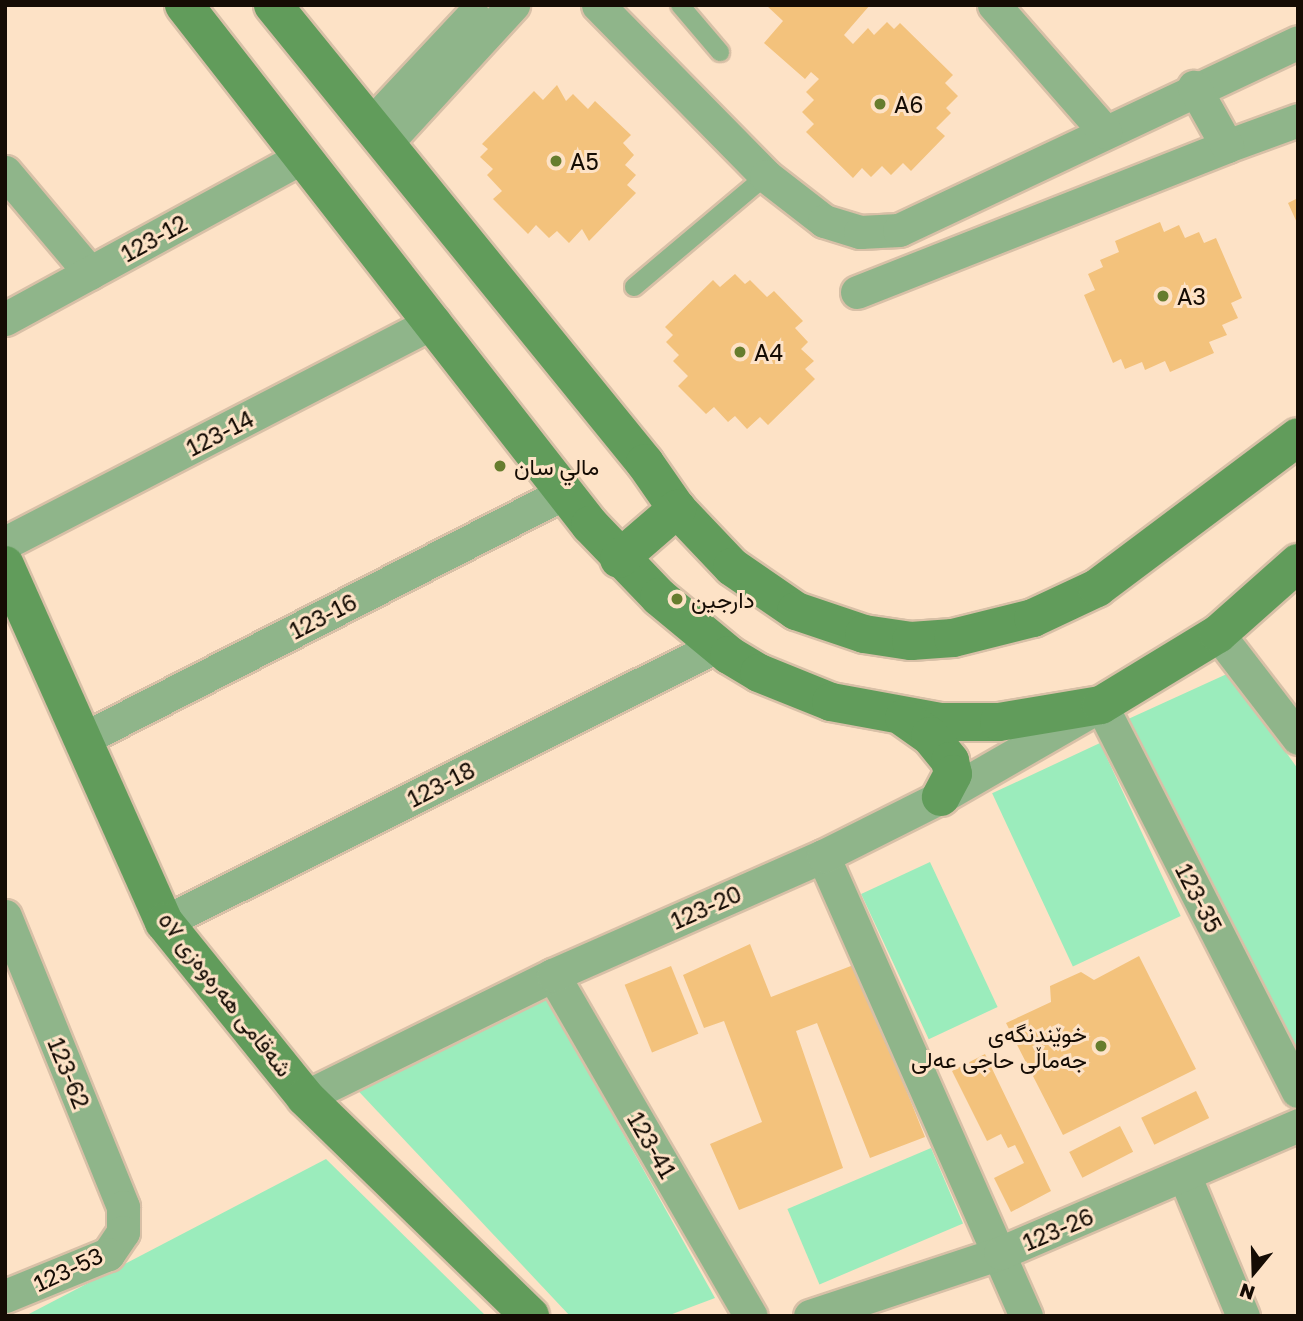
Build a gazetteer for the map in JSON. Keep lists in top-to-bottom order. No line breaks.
{"streets":{"street":["123-12","123-14","123-16","123-18","123-35","123-20","شەقامی هەرەوەزی ٥٧","123-62","123-41","123-26","123-53"]},"crossings":[["123-16","شەقامی هەرەوەزی ٥٧"],["123-18","شەقامی هەرەوەزی ٥٧"],["123-35","123-20"],["123-20","شەقامی هەرەوەزی ٥٧"],["123-20","123-41"],["123-62","123-53"]],"places":["A6","A5","A3","A4","مالي سان","دارجين","خوێندنگەی جەماڵی حاجی عەلی"],"north":"bottom"}
